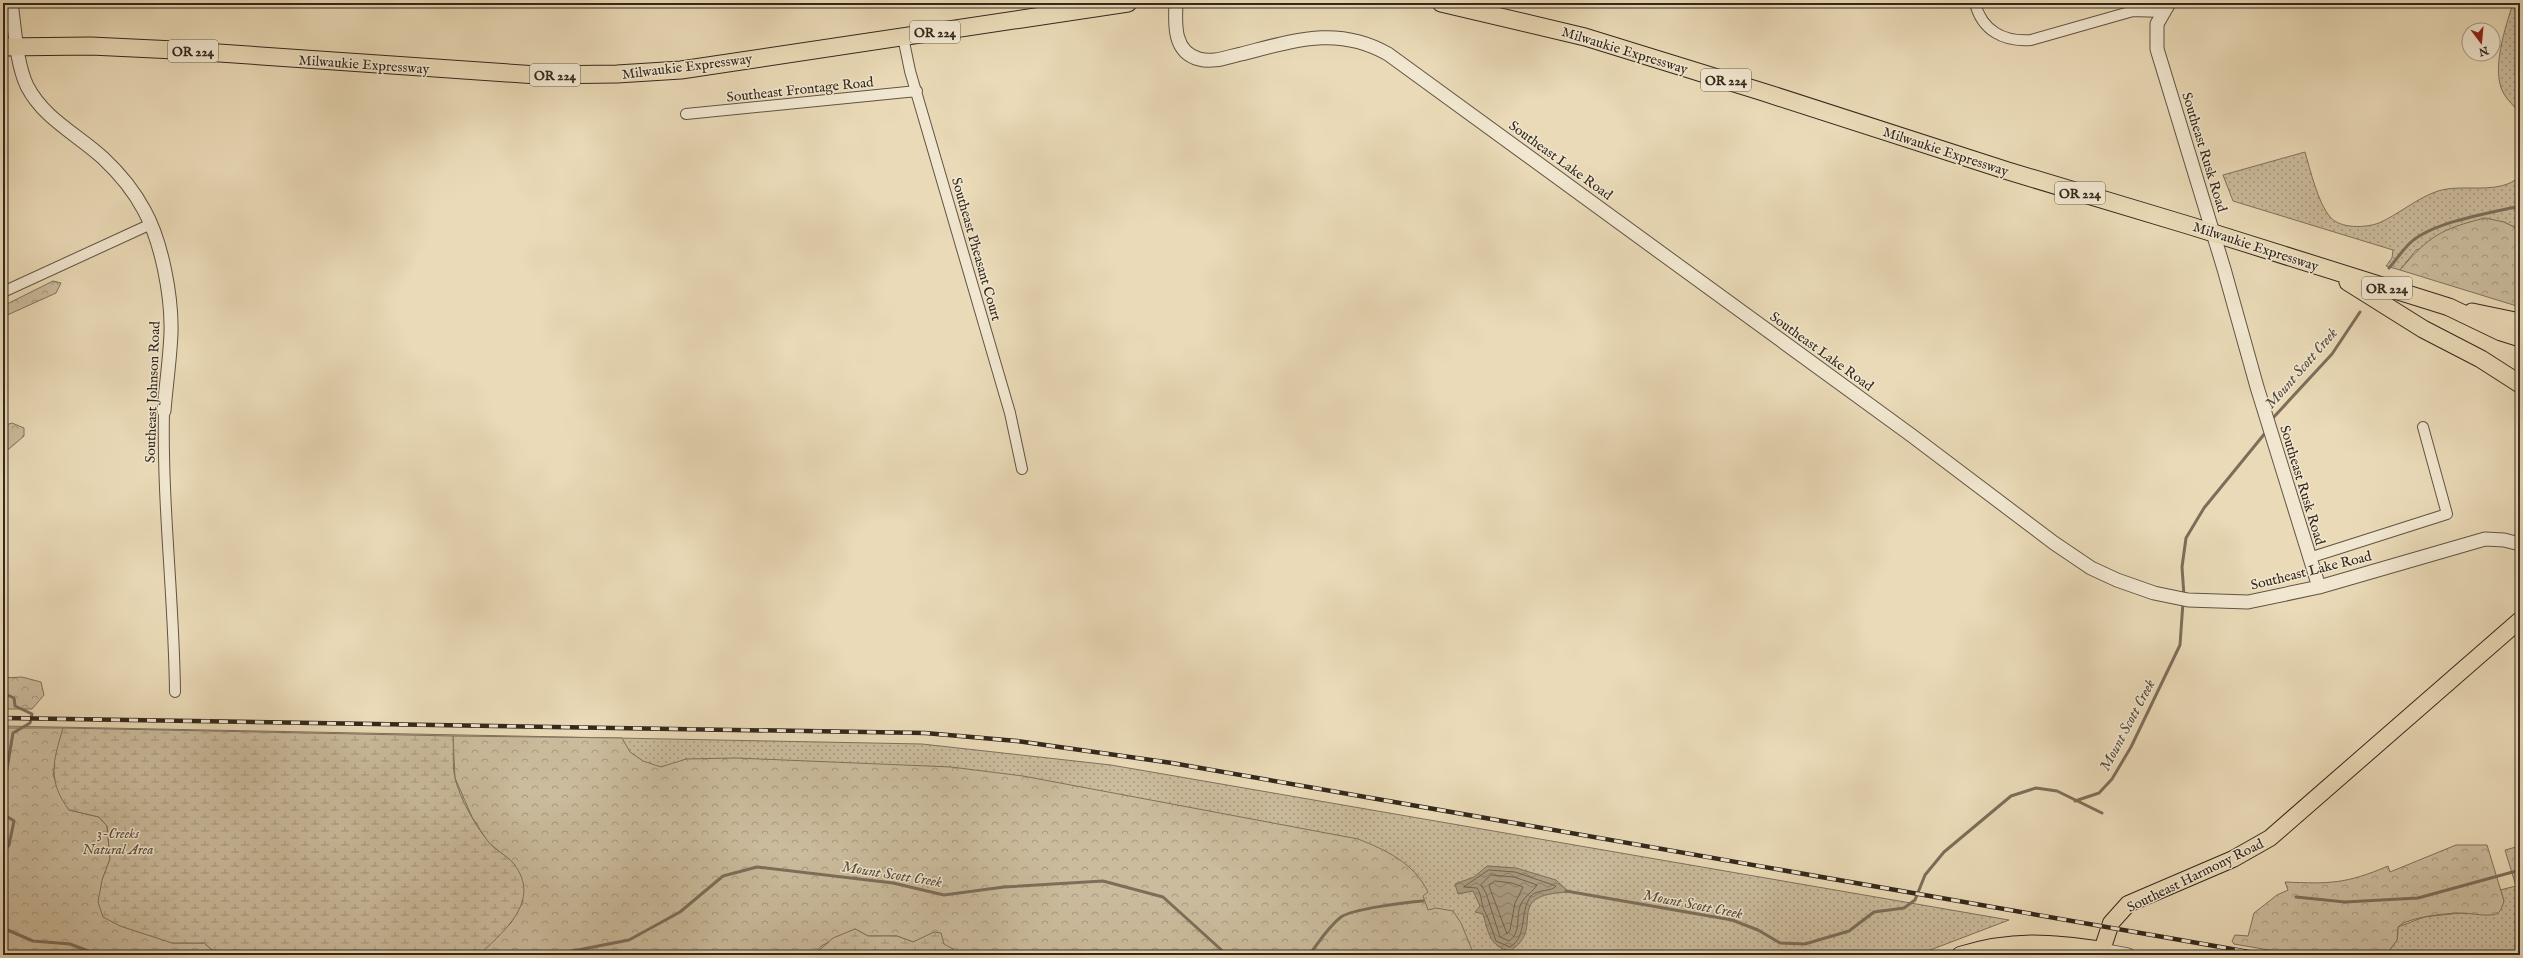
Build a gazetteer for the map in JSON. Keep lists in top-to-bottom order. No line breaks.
{"streets":{"highway":["OR 224","Milwaukie Expressway"],"main road":["Southeast Harmony Road"],"street":["Southeast Frontage Road","Southeast Rusk Road","Southeast Lake Road","Southeast Pheasant Court","Southeast Johnson Road"]},"crossings":[["Milwaukie Expressway","Southeast Rusk Road"],["Milwaukie Expressway","Southeast Pheasant Court"],["Milwaukie Expressway","Southeast Johnson Road"],["Southeast Frontage Road","Southeast Pheasant Court"],["Southeast Rusk Road","Southeast Lake Road"]],"water":["Mount Scott Creek"],"parks":["3-Creeks Natural Area"],"north":"bottom"}
